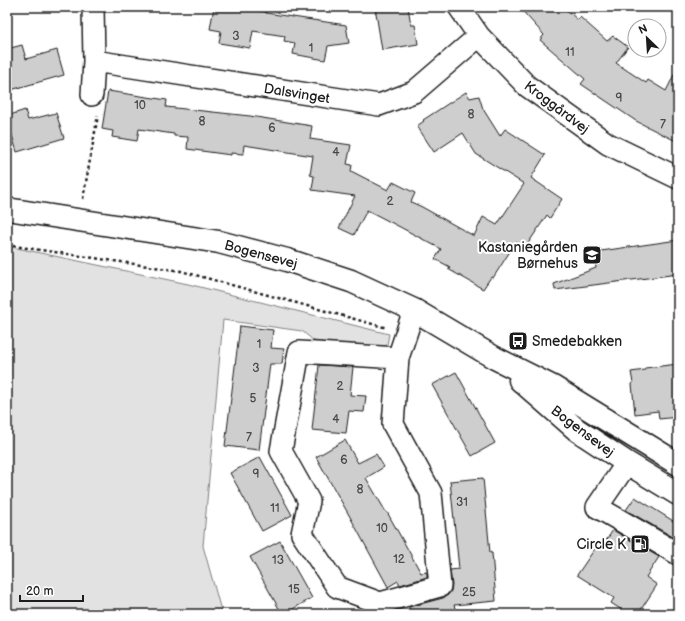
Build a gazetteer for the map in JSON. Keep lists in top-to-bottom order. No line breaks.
{"streets":{"main road":["Bogensevej"],"street":["Dalsvinget","Kroggårdvej"]},"crossings":[["Dalsvinget","Kroggårdvej"]],"places":{"school or university":["Kastaniegården Børnehus"],"bus stop":["Smedebakken"],"fuel station":["Circle K"]},"house_numbers":["3","1","11","9","10","8","8","7","6","4","2","1","3","2","5","4","7","6","9","8","31","11","10","12","13","15","25"],"scale_bar":"20 m","north":"top left"}
